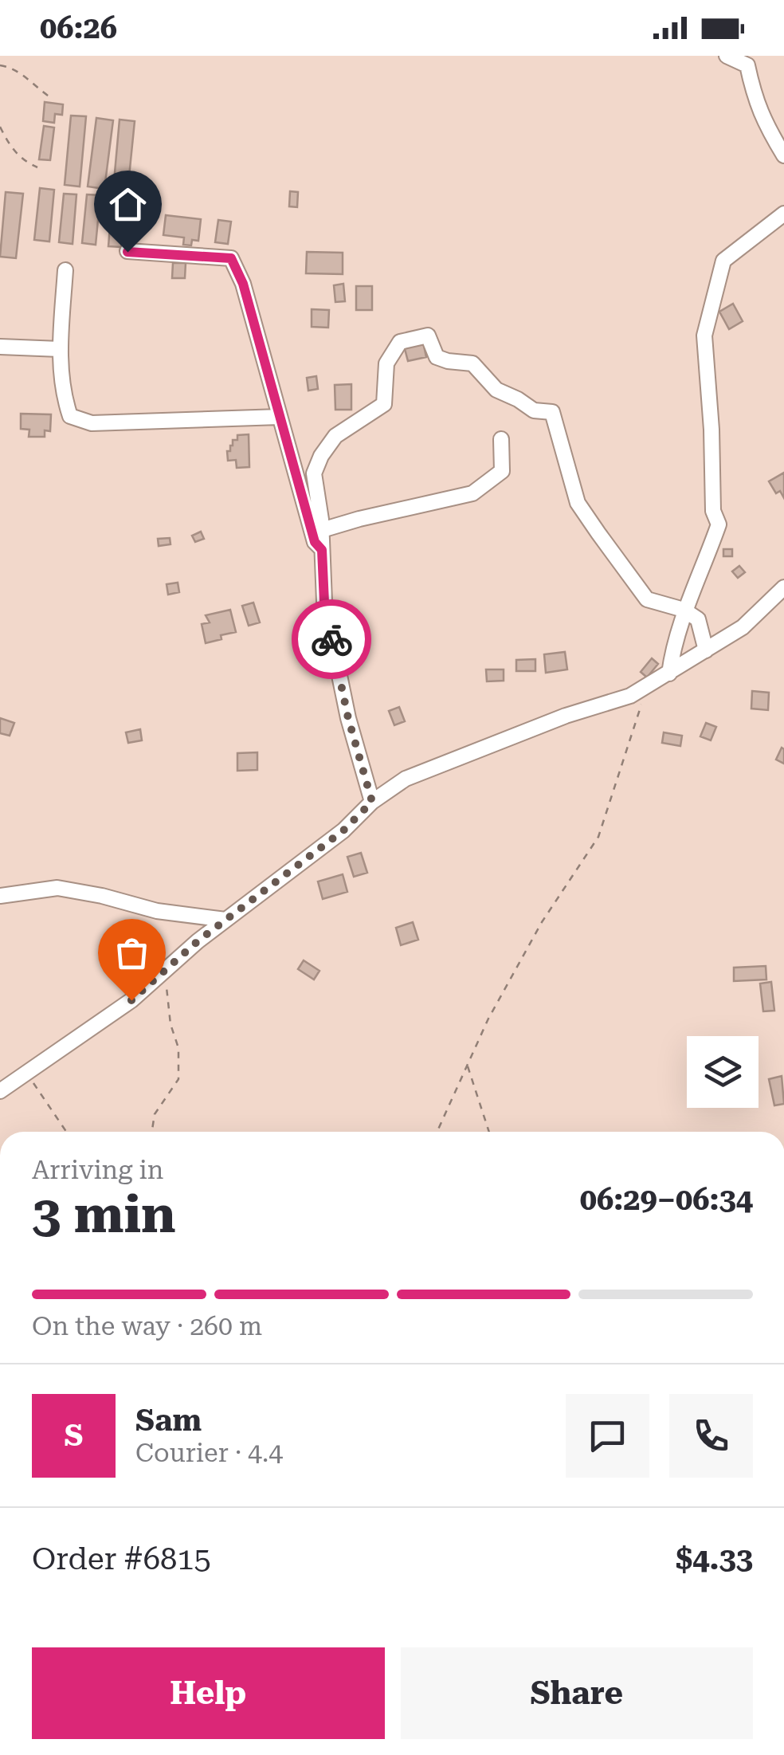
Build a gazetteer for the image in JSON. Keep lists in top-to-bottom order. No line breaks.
{"page":{"status":"06:26","heading":["3 min","Arriving in","06:29–06:34"],"panel":["Sam","Courier · 4.4","Order #6815","$4.33"],"bar":"On the way · 260 m","round":"S","buttons":["Help","Share"]}}
